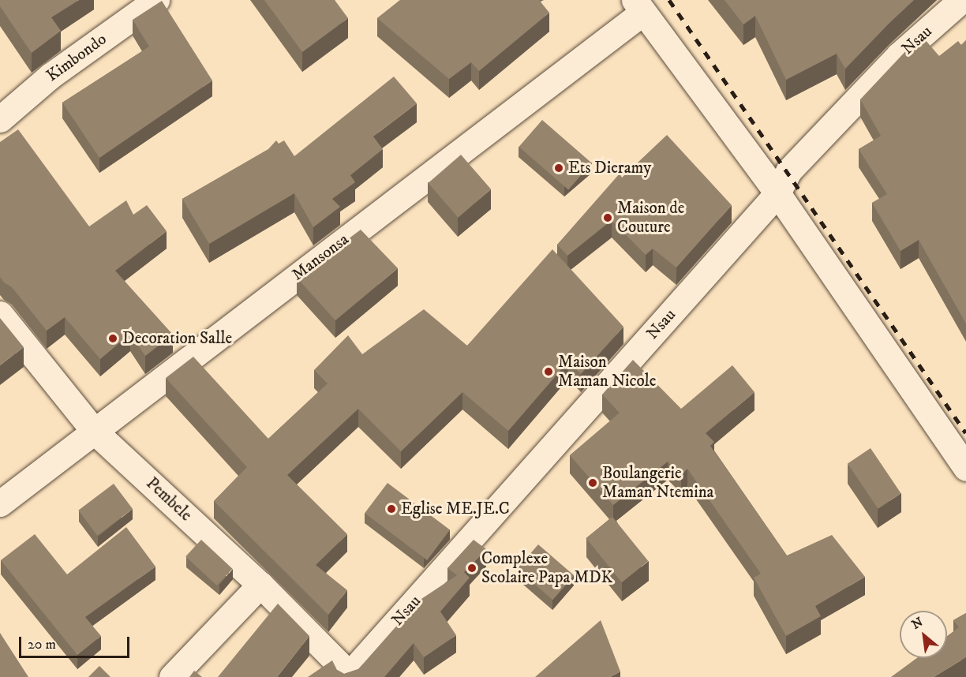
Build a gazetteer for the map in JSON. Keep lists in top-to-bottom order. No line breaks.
{"streets":{"street":["Nsau","Kimbondo","Mansonsa","Pembele"]},"crossings":[["Nsau","Pembele"],["Mansonsa","Pembele"]],"places":["Ets Dieramy","Maison de Couture","Decoration Salle","Maison Maman Nicole","Boulangerie Maman Ntemina","Eglise ME.JE.C","Complexe Scolaire Papa MDK"],"scale_bar":"20 m","north":"top left"}
